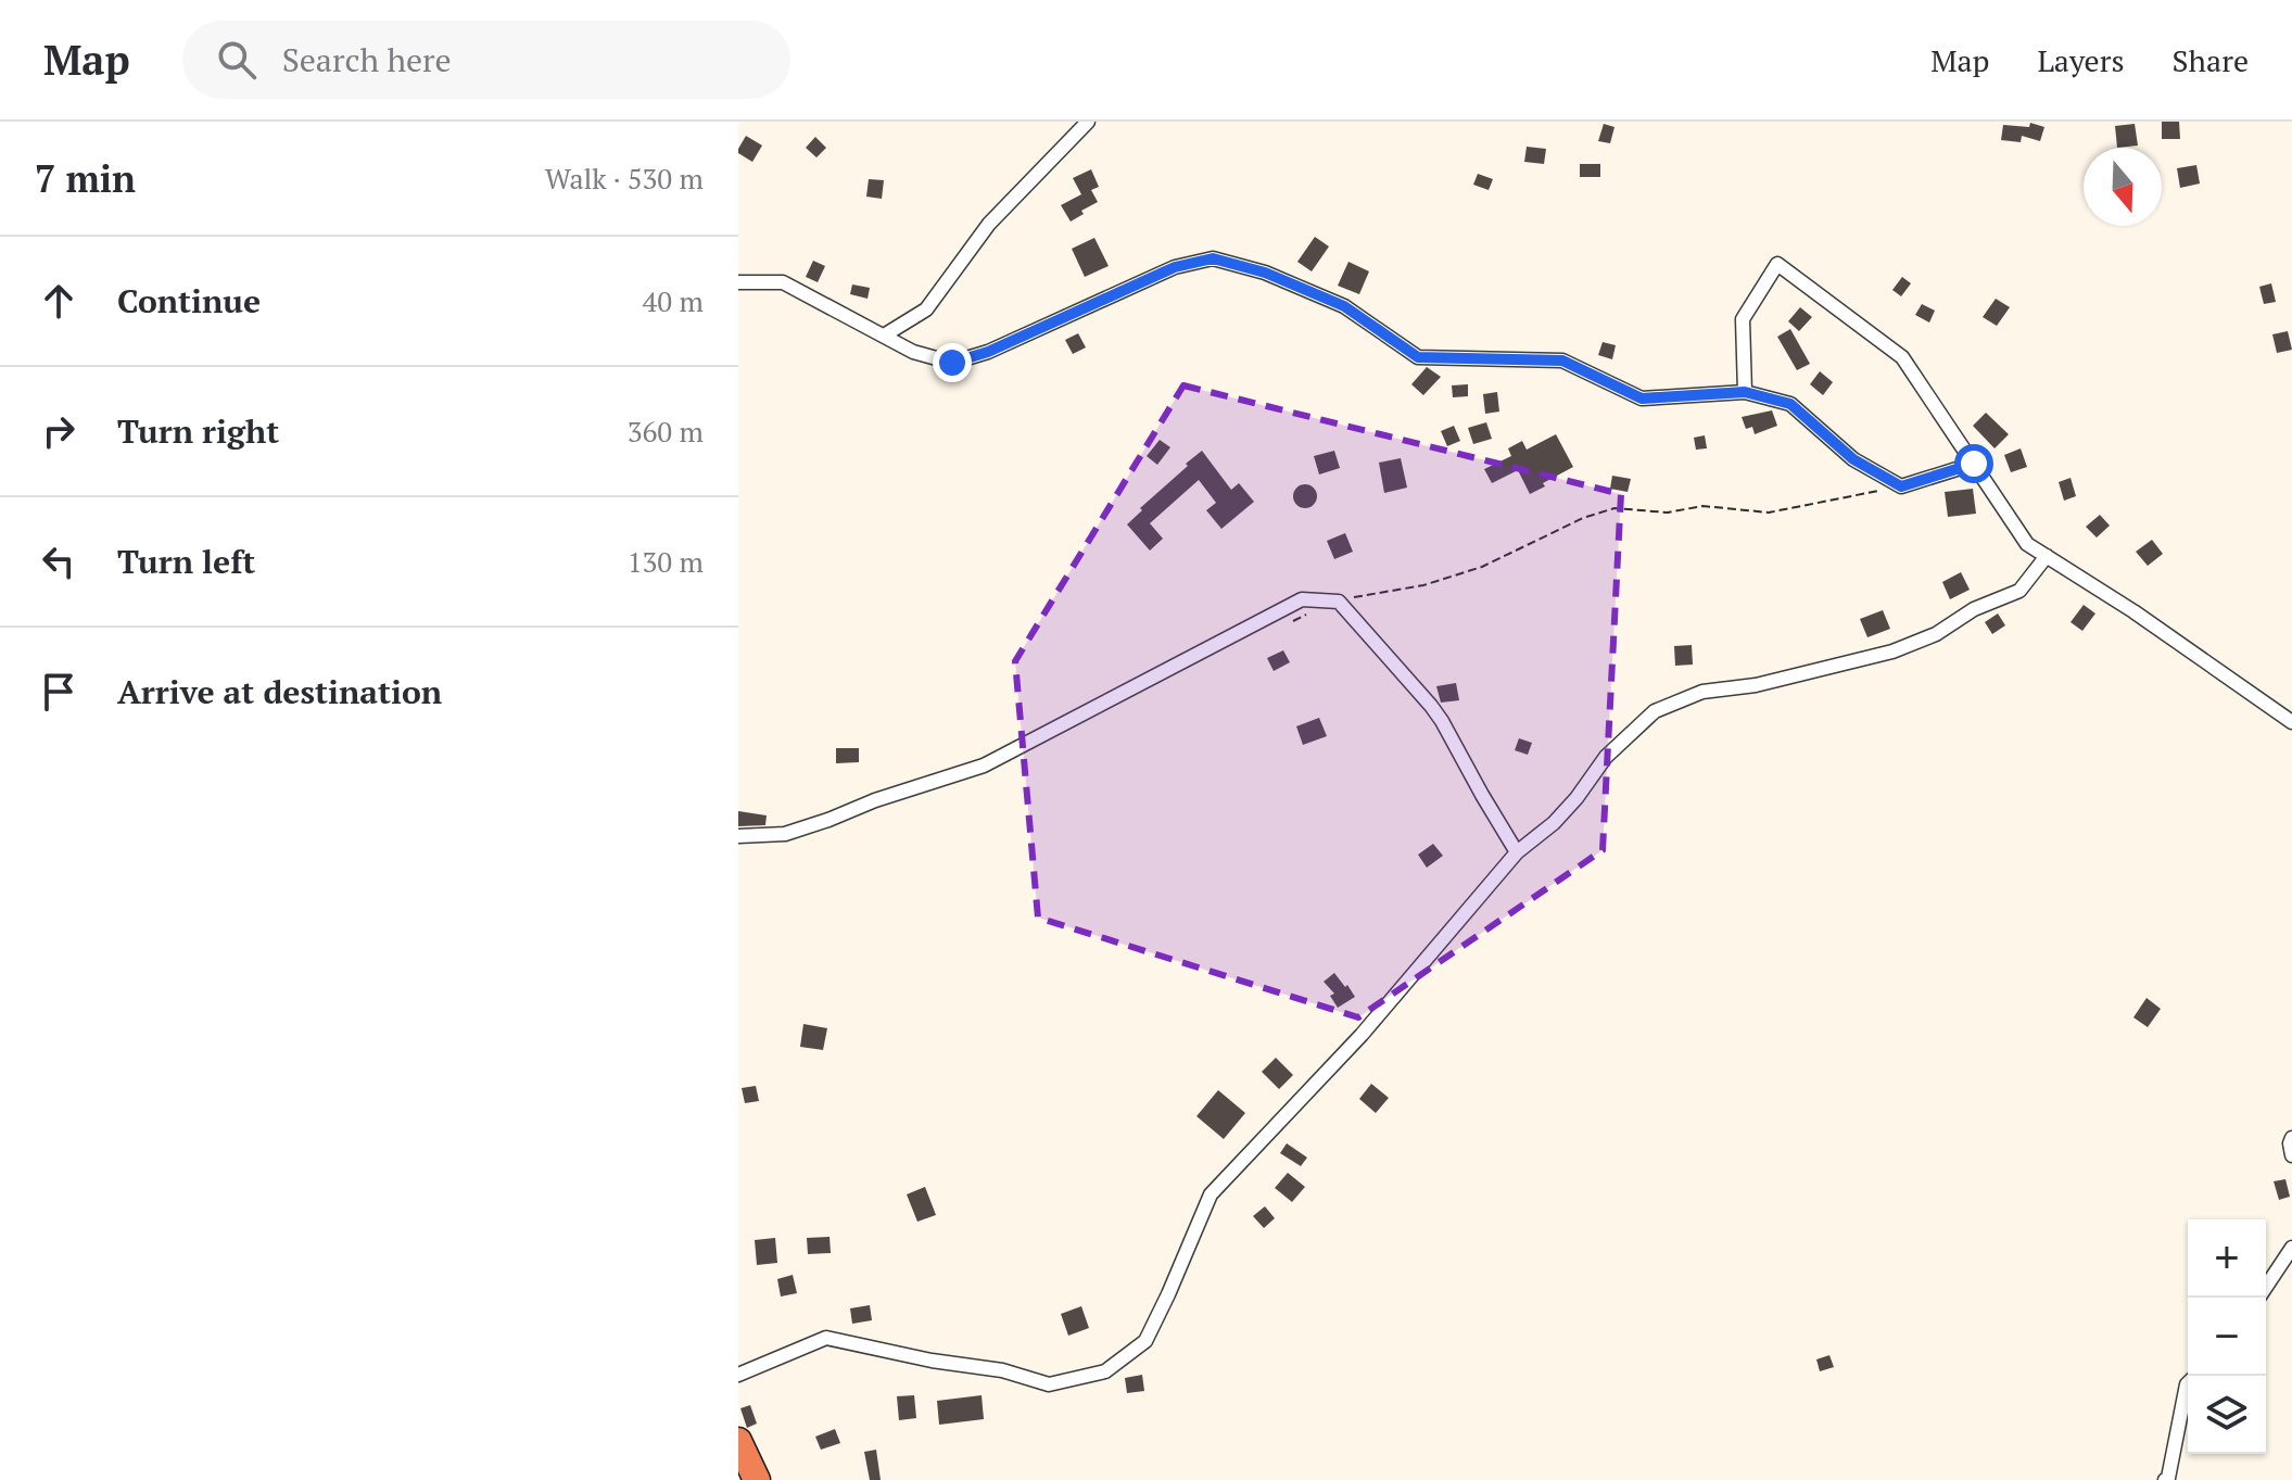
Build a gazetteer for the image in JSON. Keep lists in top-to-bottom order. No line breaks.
{"north":"bottom","page":{"header":"Map","search":"Search here","nav":["Map","Layers","Share"],"heading":["7 min","Walk · 530 m"],"list":[["Continue","40 m"],["Turn right","360 m"],["Turn left","130 m"],"Arrive at destination"],"map_buttons":["+","−"]}}
